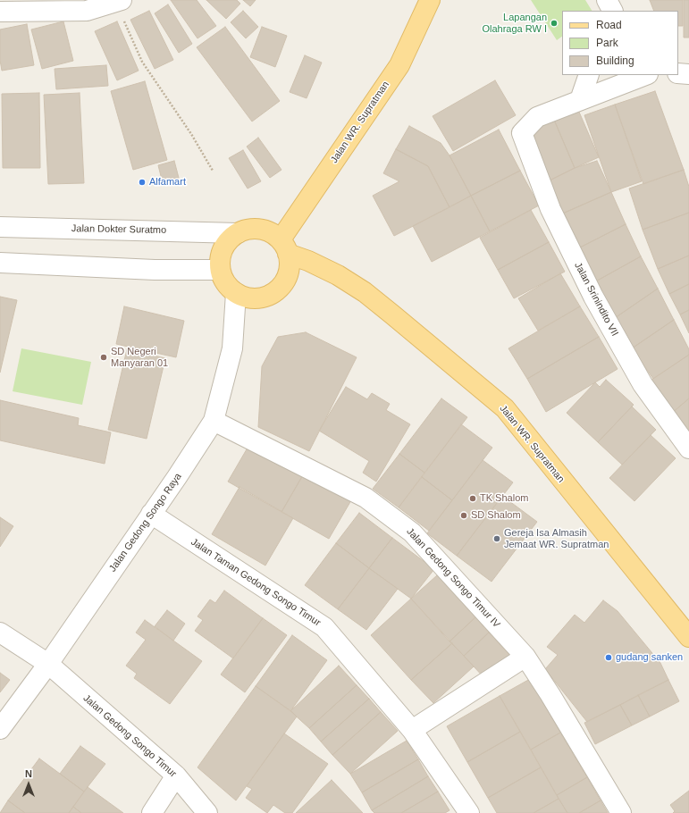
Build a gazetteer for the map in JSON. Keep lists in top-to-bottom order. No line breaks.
{"streets":{"main road":["Jalan WR. Supratman"],"street":["Jalan Dokter Suratmo","Jalan Srinindito VII","Jalan Gedong Songo Raya","Jalan Gedong Songo Timur IV","Jalan Taman Gedong Songo Timur","Jalan Gedong Songo Timur"]},"crossings":[["Jalan WR. Supratman","Jalan Dokter Suratmo"],["Jalan WR. Supratman","Jalan Gedong Songo Raya"],["Jalan Dokter Suratmo","Jalan Gedong Songo Raya"],["Jalan Gedong Songo Raya","Jalan Gedong Songo Timur IV"],["Jalan Gedong Songo Raya","Jalan Taman Gedong Songo Timur"],["Jalan Gedong Songo Raya","Jalan Gedong Songo Timur"]],"places":["Lapangan Olahraga RW I","Alfamart","SD Negeri Manyaran 01","TK Shalom","SD Shalom","Gereja Isa Almasih Jemaat WR. Supratman","gudang sanken"],"legend":["Road","Park","Building"],"north":"top"}
